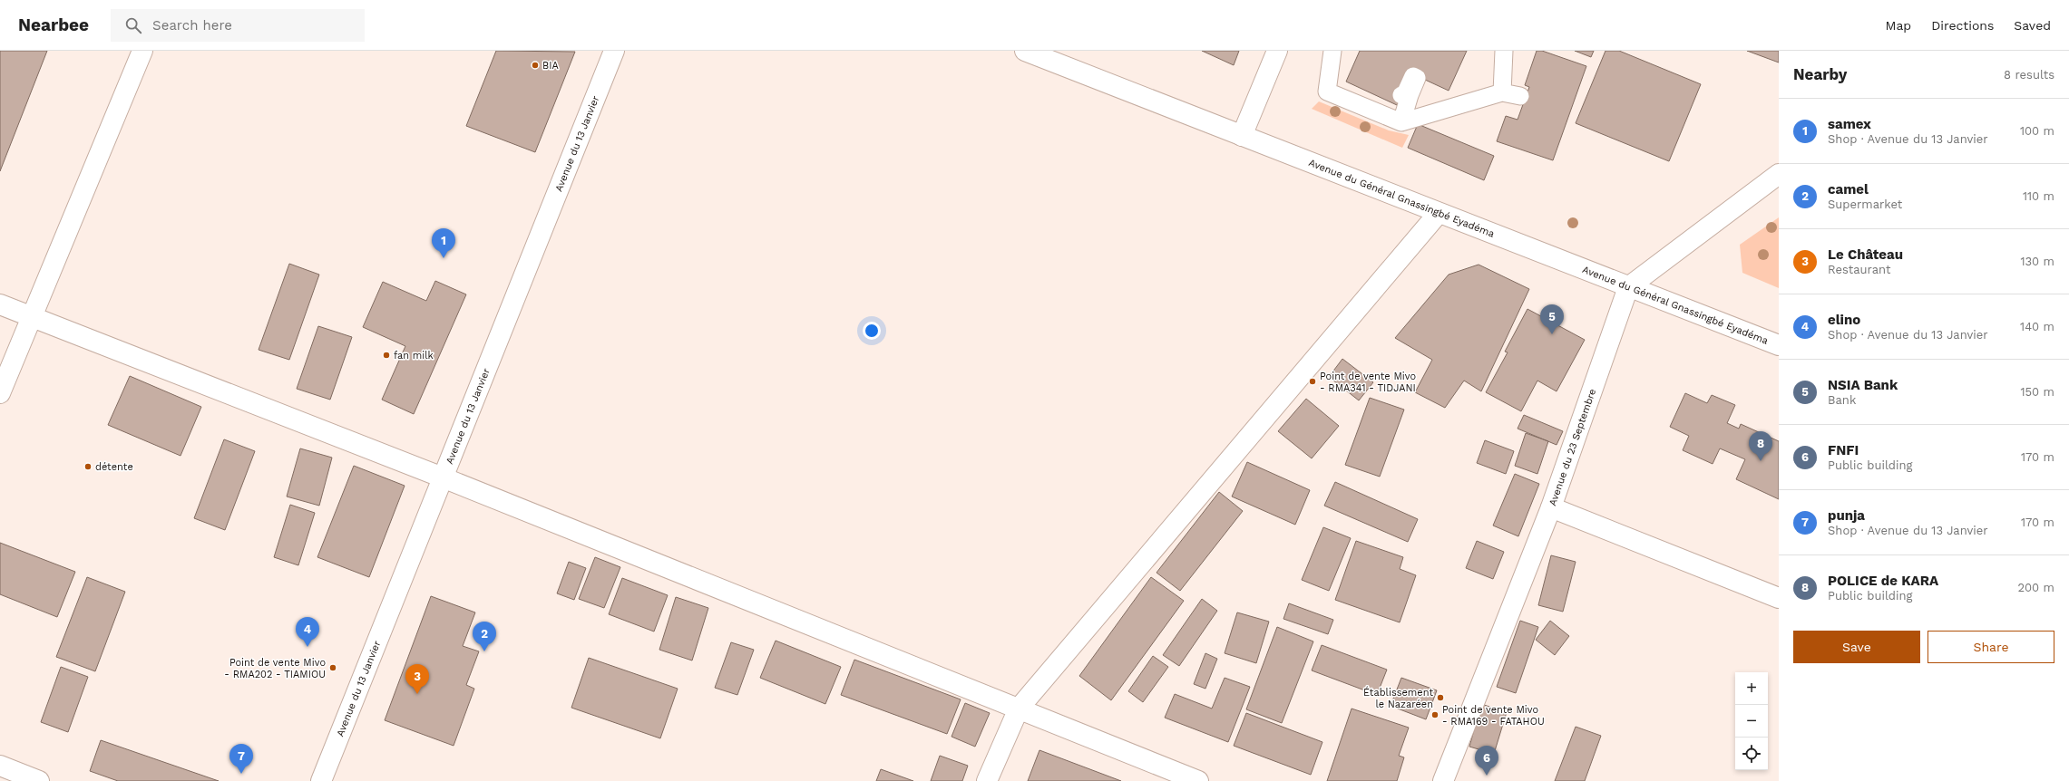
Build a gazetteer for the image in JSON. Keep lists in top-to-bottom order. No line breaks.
{"streets":{"street":["Avenue du 13 Janvier","Avenue du Général Gnassingbé Eyadéma","Avenue du 23 Septembre"]},"crossings":[["Avenue du Général Gnassingbé Eyadéma","Avenue du 23 Septembre"]],"places":["BIA","fan milk","Point de vente Mivo - RMA341 - TIDJANI","détente","Point de vente Mivo - RMA202 - TIAMIOU","Établissement le Nazaréen","Point de vente Mivo - RMA169 - FATAHOU"],"page":{"header":"Nearbee","search":"Search here","nav":["Map","Directions","Saved"],"heading":["Nearby","8 results"],"list":[{"mark":"1","name":"samex","note":"Shop · Avenue du 13 Janvier","value":"100 m"},{"mark":"2","name":"camel","note":"Supermarket","value":"110 m"},{"mark":"3","name":"Le Château","note":"Restaurant","value":"130 m"},{"mark":"4","name":"elino","note":"Shop · Avenue du 13 Janvier","value":"140 m"},{"mark":"5","name":"NSIA Bank","note":"Bank","value":"150 m"},{"mark":"6","name":"FNFI","note":"Public building","value":"170 m"},{"mark":"7","name":"punja","note":"Shop · Avenue du 13 Janvier","value":"170 m"},{"mark":"8","name":"POLICE de KARA","note":"Public building","value":"200 m"}],"pins":["1","5","8","4","2","3","7","6"],"buttons":["Save","Share"],"map_buttons":["+","−"]}}
